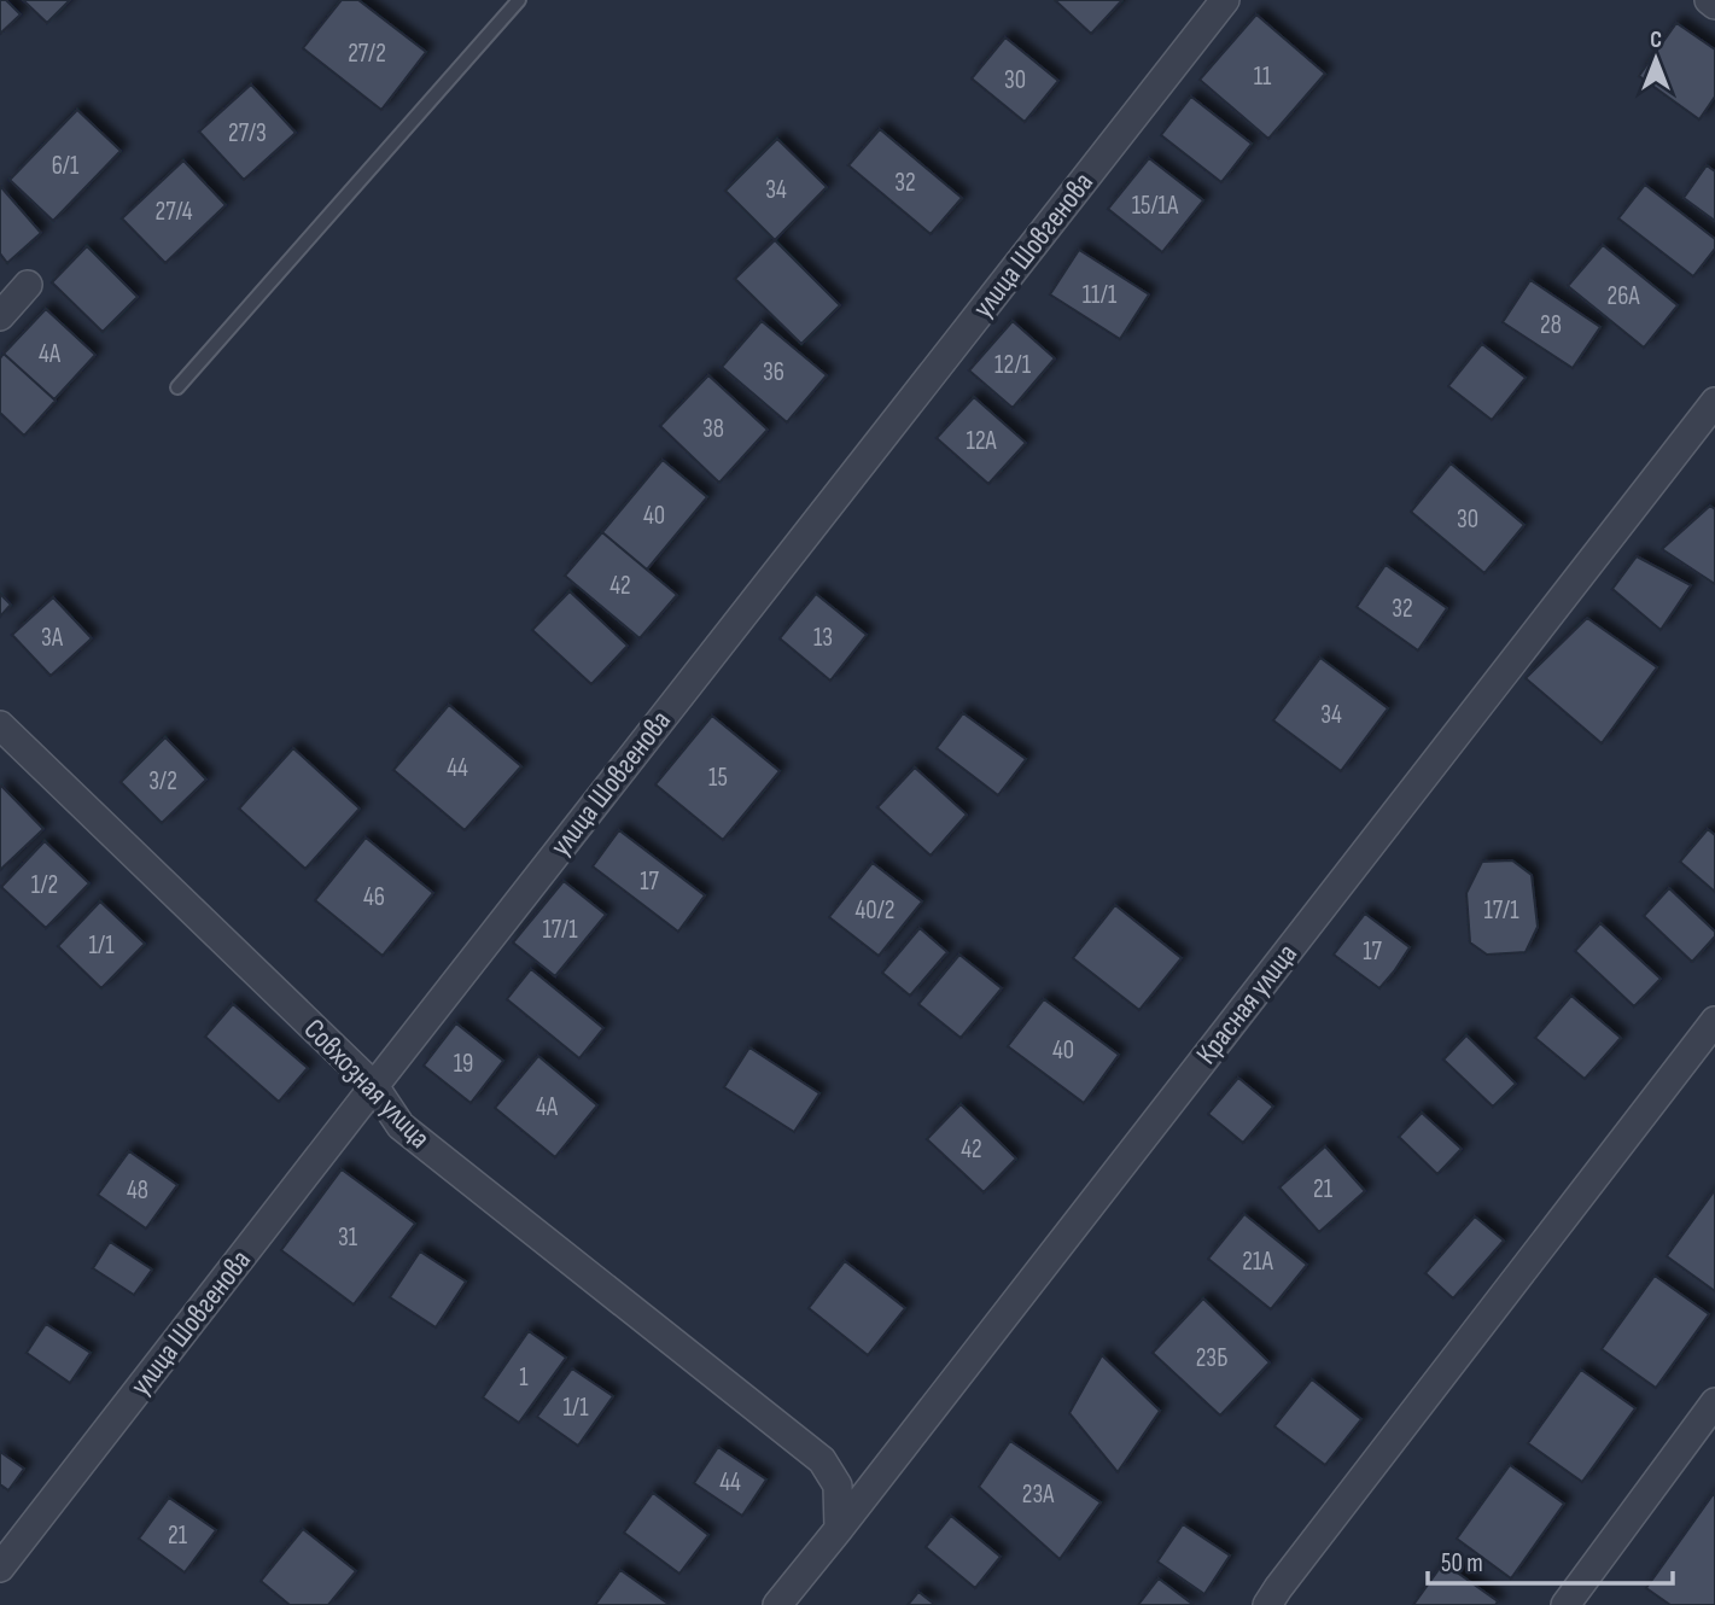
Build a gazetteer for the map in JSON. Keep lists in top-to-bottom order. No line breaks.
{"streets":{"street":["улица Шовгенова","Красная улица","Совхозная улица"]},"crossings":[["улица Шовгенова","Совхозная улица"],["Красная улица","Совхозная улица"]],"house_numbers":["27/2","11","30","27/3","6/1","32","34","15/1А","27/4","11/1","26А","28","4А","12/1","36","38","12А","40","30","42","32","3А","13","34","44","15","3/2","17","1/2","46","40/2","17/1","17/1","1/1","17","40","19","4А","42","21","48","31","21А","23Б","1","1/1","44","23А","21"],"scale_bar":"50 m","north":"top"}
